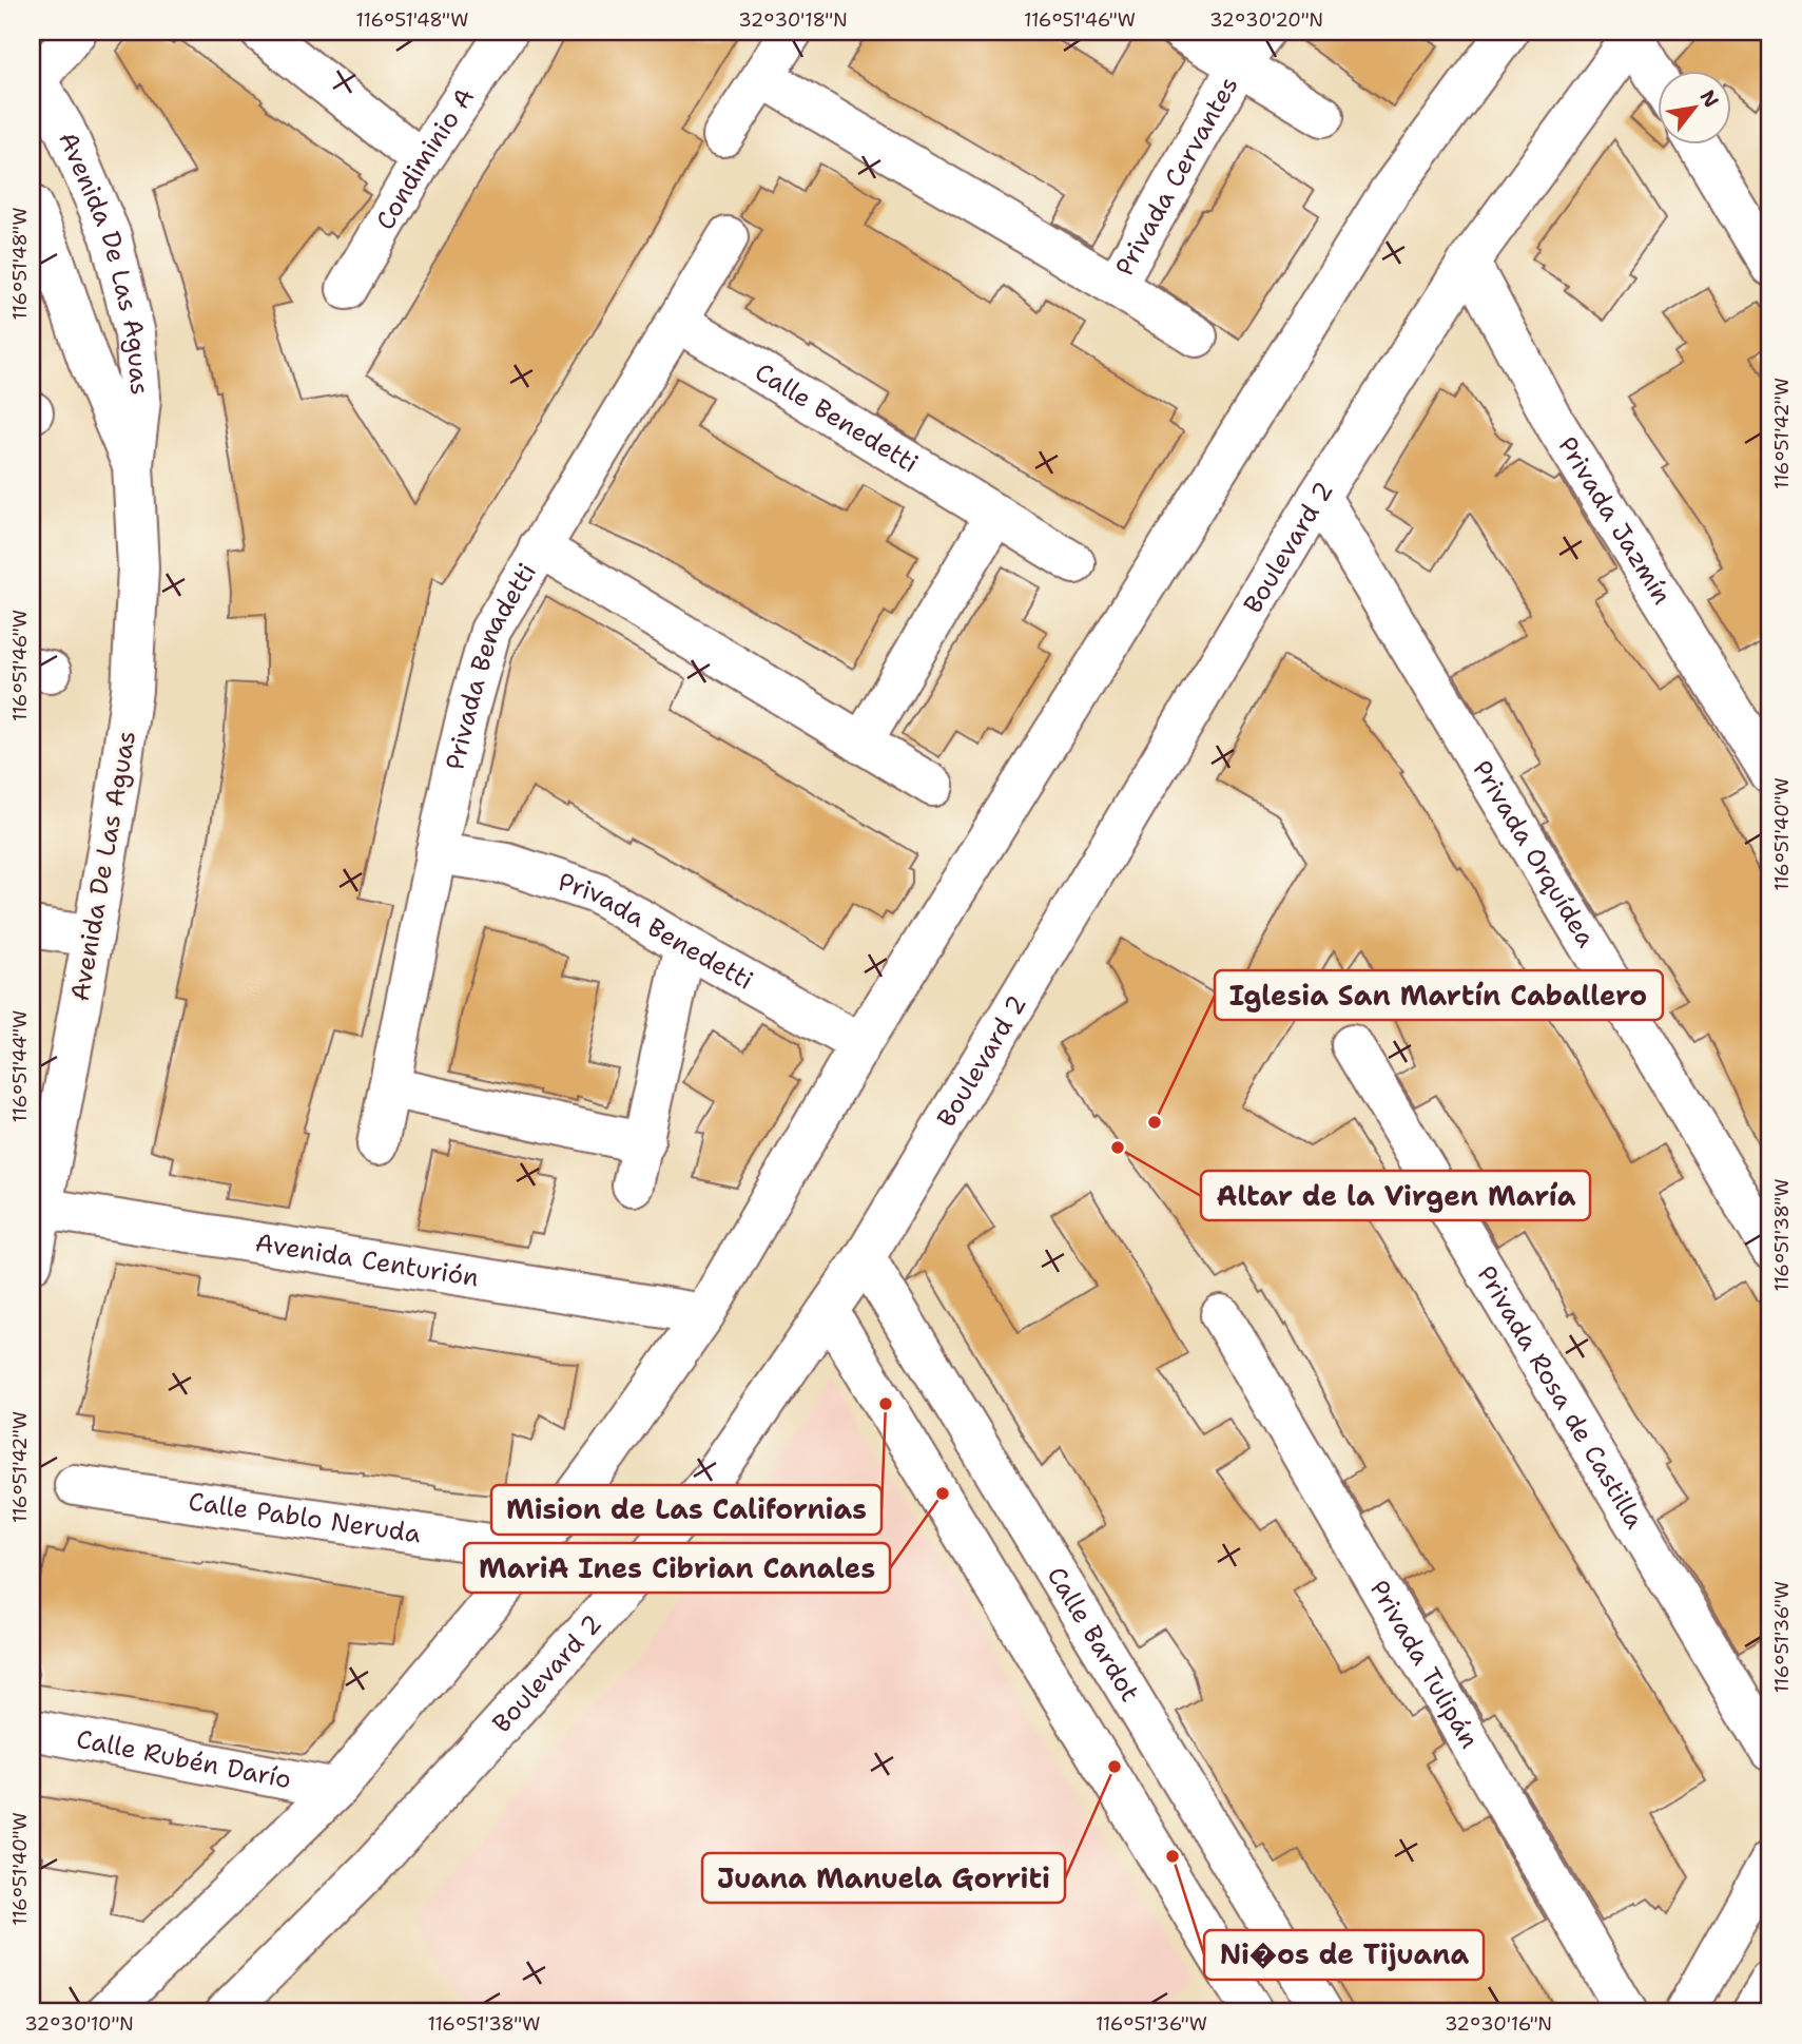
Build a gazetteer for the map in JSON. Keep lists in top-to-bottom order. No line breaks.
{"streets":{"street":["Condiminio A","Privada Cervantes","Avenida De Las Aguas","Calle Benedetti","Privada Jazmín","Boulevard 2","Privada Benadetti","Privada Orquídea","Privada Benedetti","Avenida Centurión","Privada Rosa de Castilla","Calle Pablo Neruda","Calle Bardot","Privada Tulipán","Calle Rubén Darío"]},"crossings":[["Avenida De Las Aguas","Avenida Centurión"],["Calle Benedetti","Privada Benadetti"],["Privada Jazmín","Boulevard 2"],["Boulevard 2","Privada Orquídea"],["Boulevard 2","Calle Bardot"],["Privada Benadetti","Privada Benedetti"]],"places":["Iglesia San Martín Caballero","Altar de la Virgen María","Mision de Las Californias","MariA Ines Cibrian Canales","Juana Manuela Gorriti","Ni�os de Tijuana"],"north":"top right","coordinates":["116°51'48\"W","32°30'18\"N","116°51'46\"W","32°30'20\"N","116°51'42\"W","116°51'40\"W","116°51'44\"W","116°51'38\"W","116°51'36\"W","32°30'10\"N","32°30'16\"N"]}
